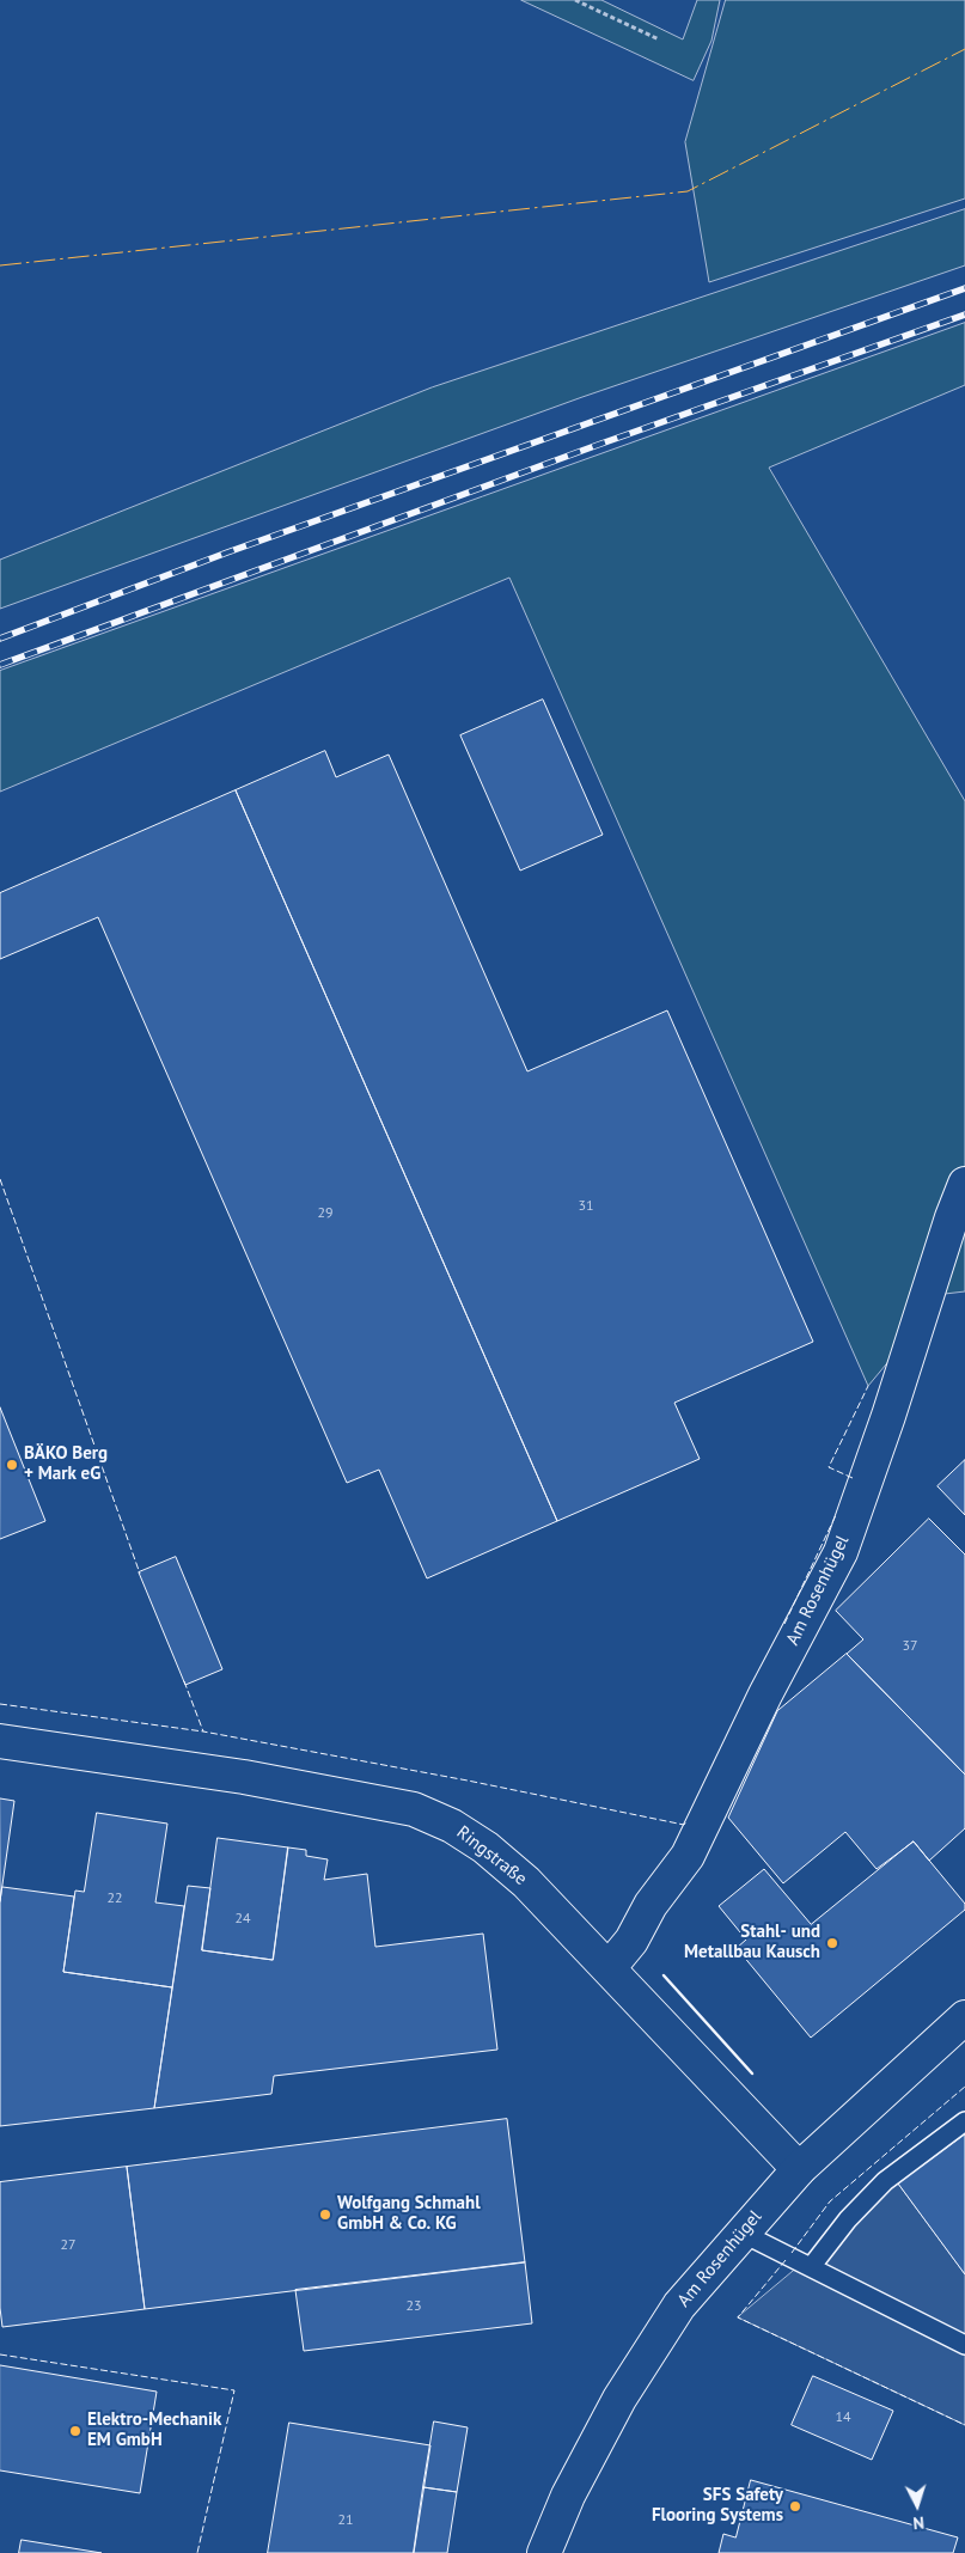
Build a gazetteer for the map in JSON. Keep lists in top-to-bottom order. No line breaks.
{"streets":{"street":["Am Rosenhügel","Ringstraße"]},"crossings":[["Am Rosenhügel","Ringstraße"]],"places":["BÄKO Berg + Mark eG","Stahl- und Metallbau Kausch","Wolfgang Schmahl GmbH & Co. KG","Elektro-Mechanik EM GmbH","SFS Safety Flooring Systems"],"house_numbers":["31","29","37","22","24","27","23","14","21"],"north":"bottom"}
